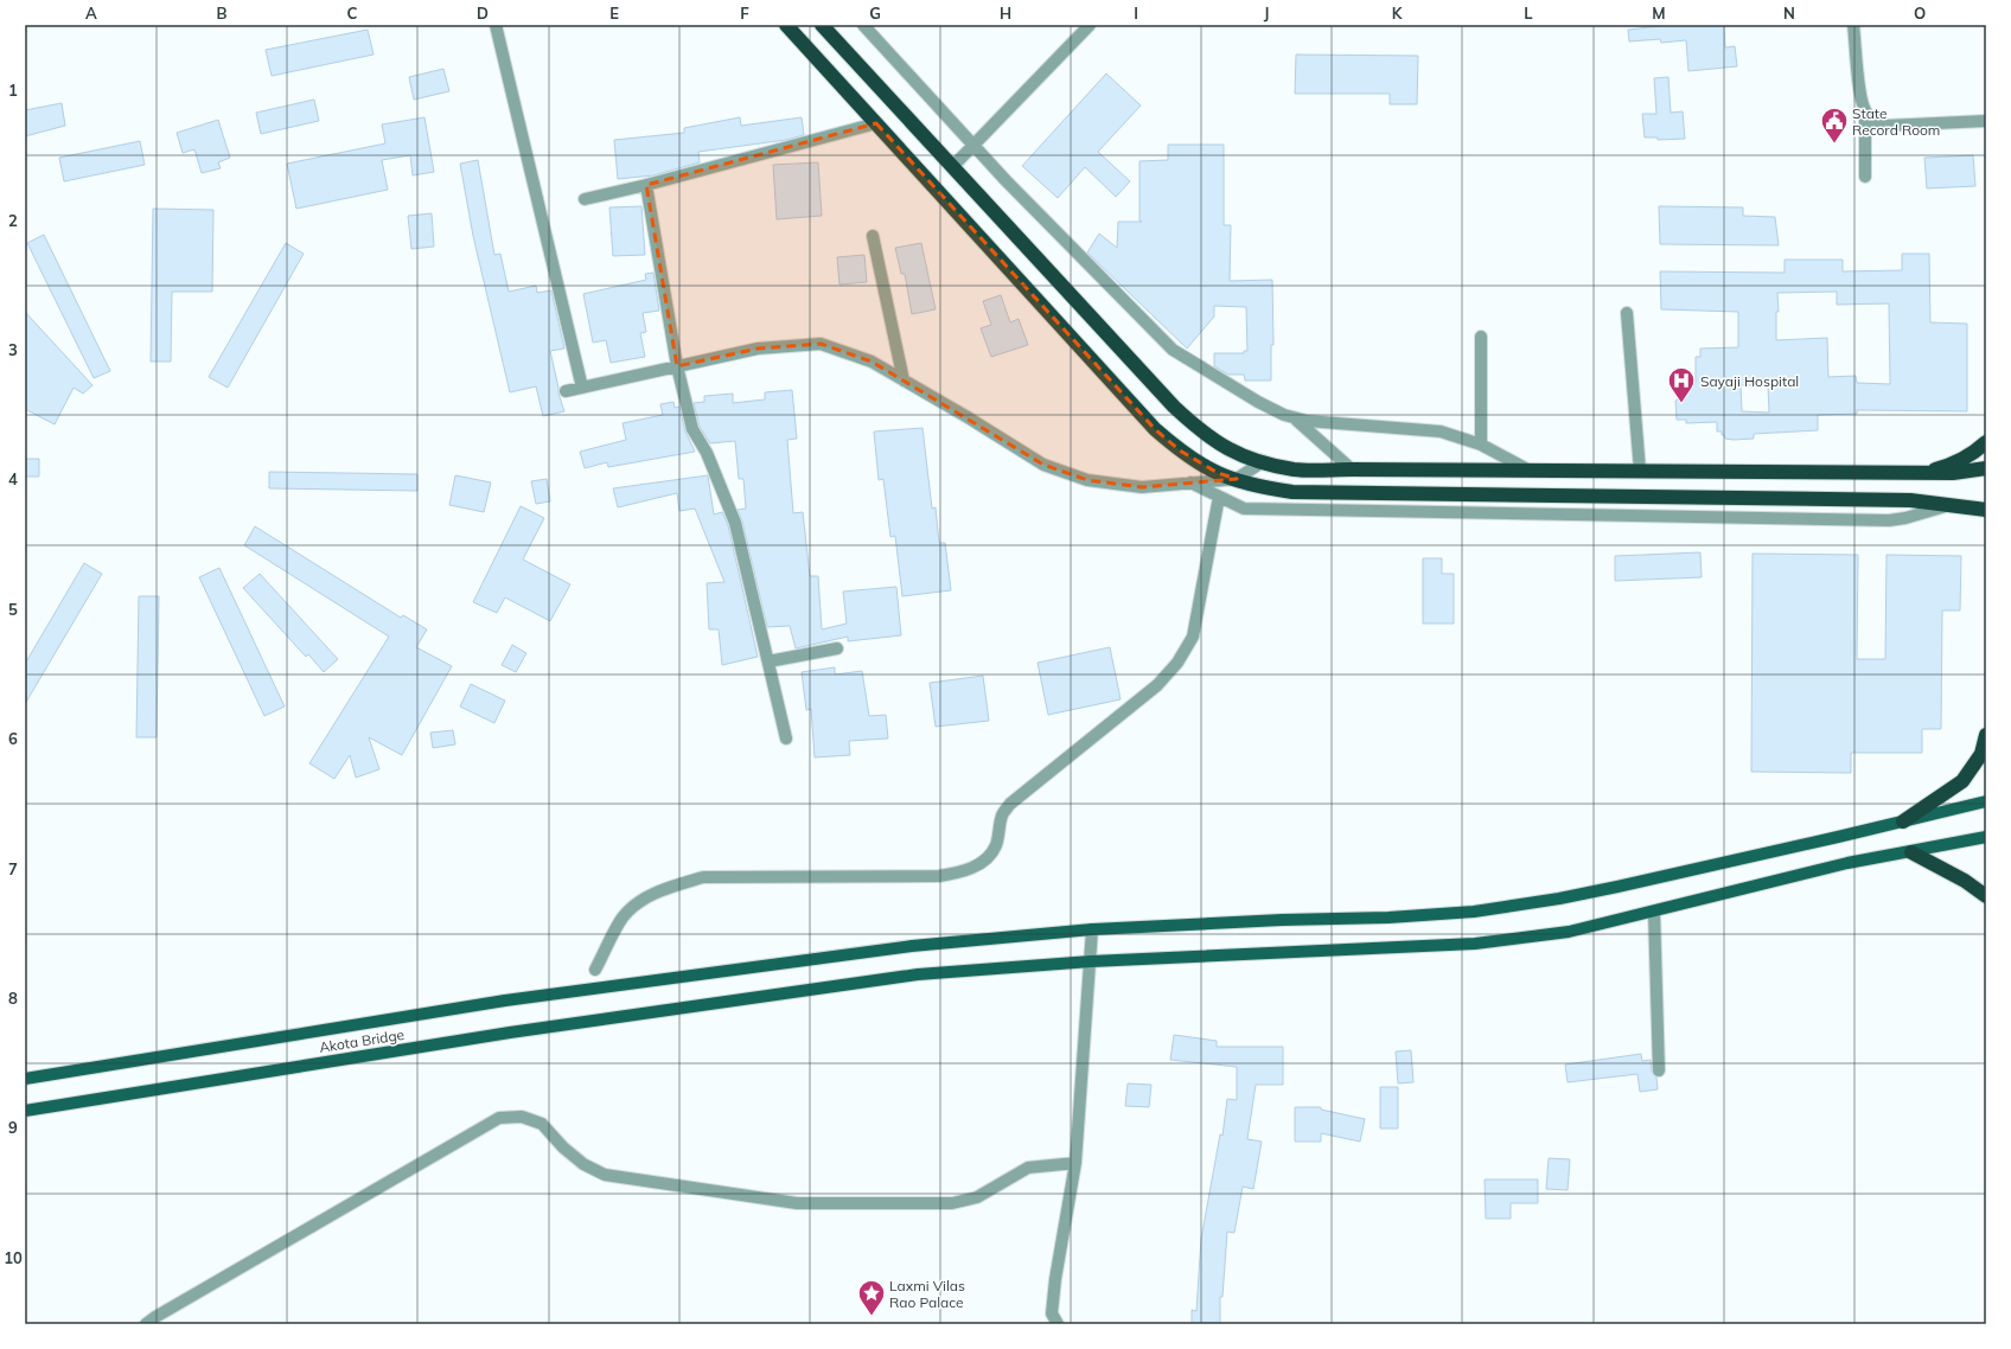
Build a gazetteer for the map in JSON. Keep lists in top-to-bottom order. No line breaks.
{"streets":{"main road":["Akota Bridge"]},"places":{"public building":["State Record Room"],"hospital":["Sayaji Hospital"],"place":["Laxmi Vilas Rao Palace"]},"grid":{"columns":["A","B","C","D","E","F","G","H","I","J","K","L","M","N","O"],"rows":["1","2","3","4","5","6","7","8","9","10"]}}
